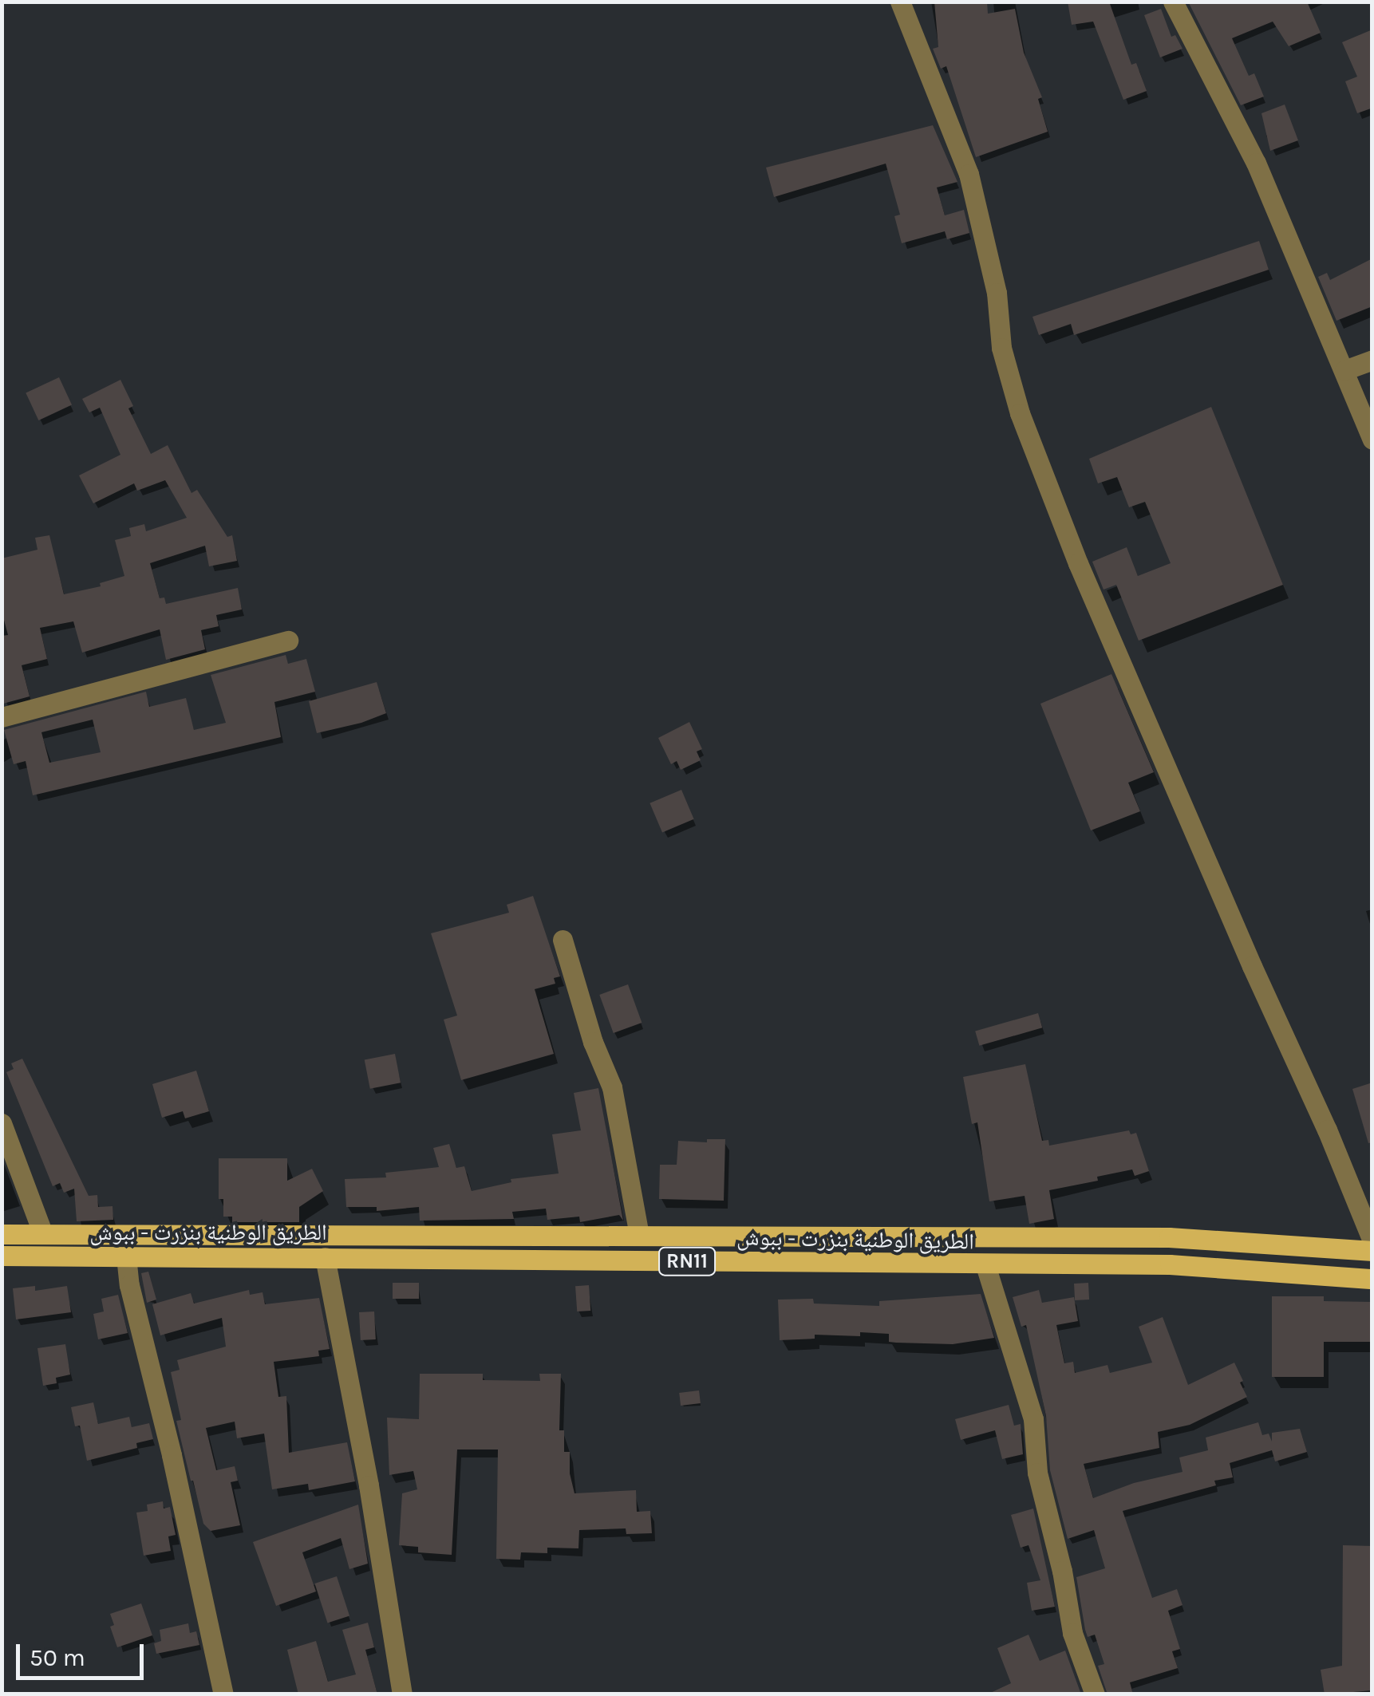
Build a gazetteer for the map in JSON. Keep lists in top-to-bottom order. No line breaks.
{"streets":{"main road":["الطريق الوطنية بنزرت - ببوش","RN11"]},"scale_bar":"50 m"}
